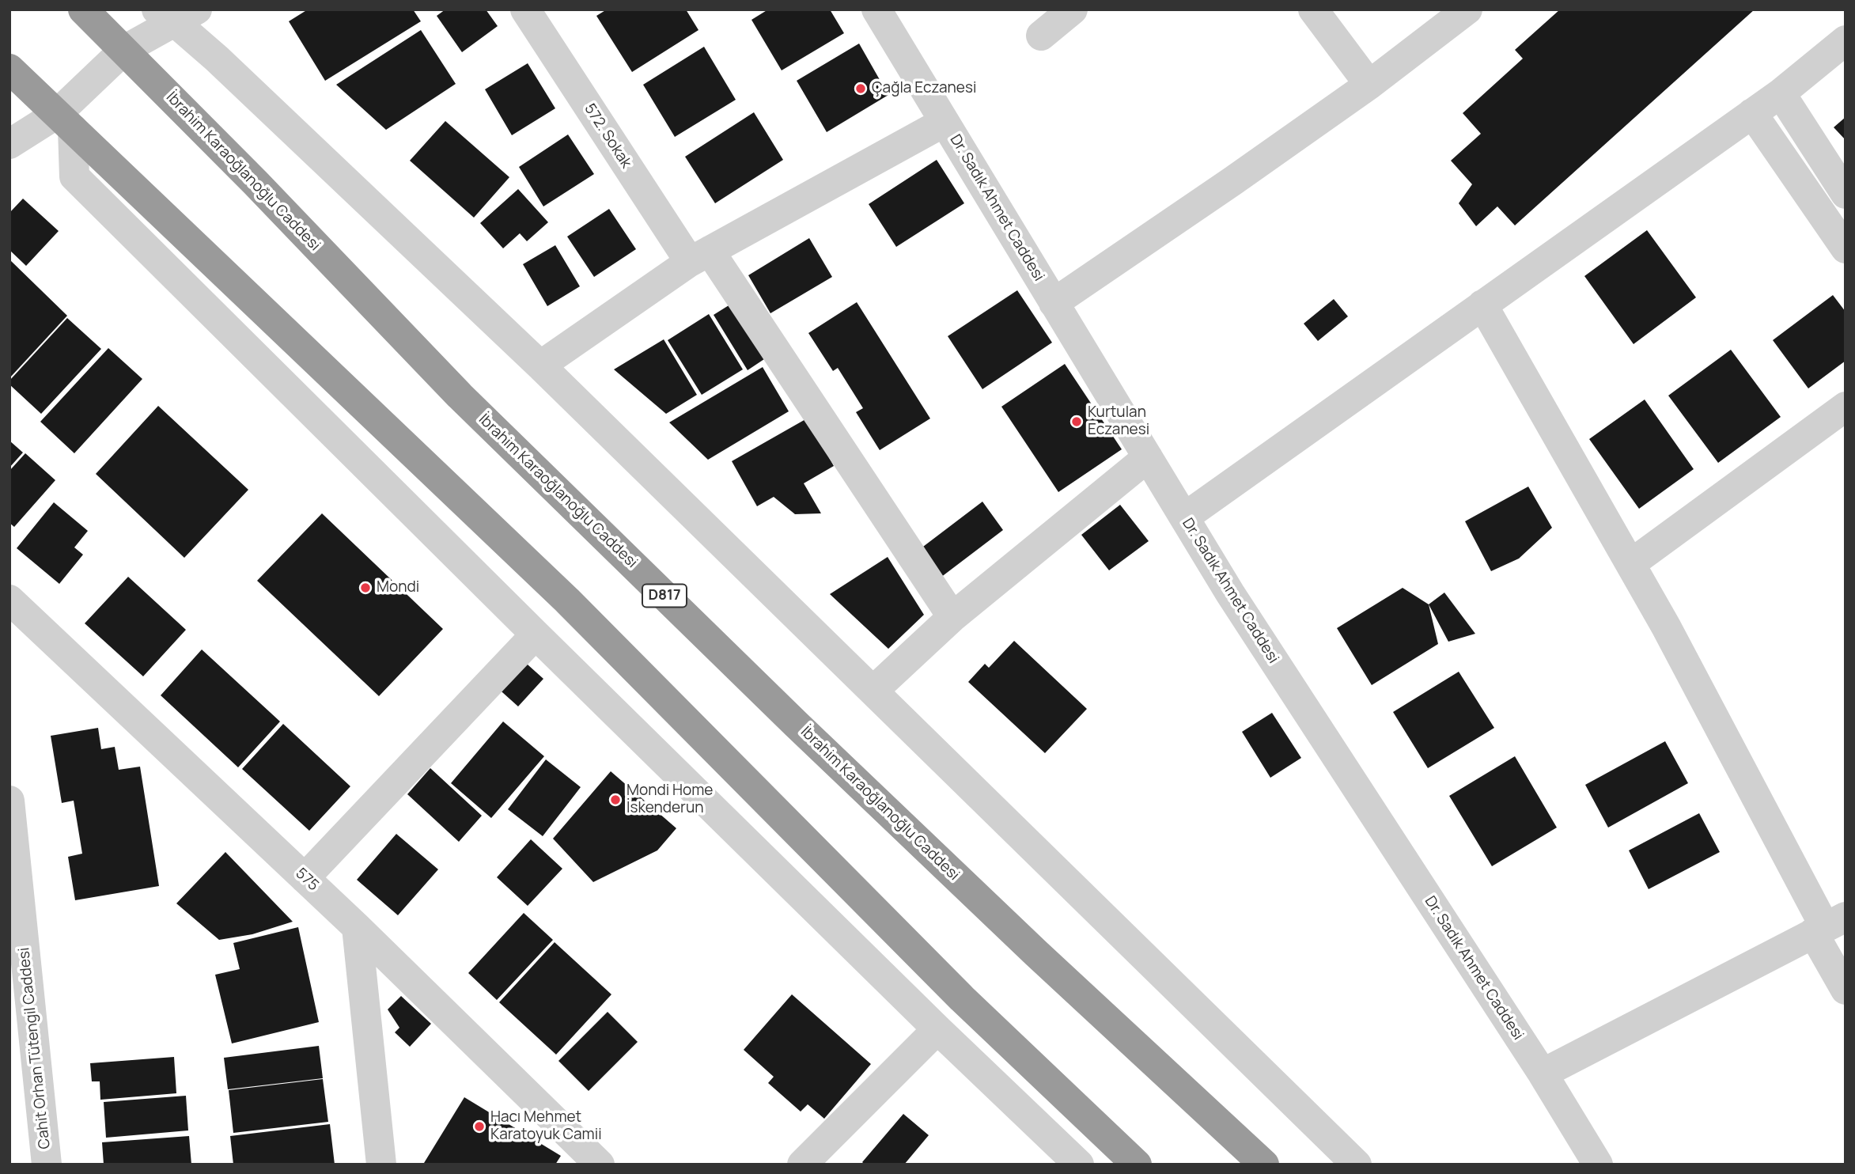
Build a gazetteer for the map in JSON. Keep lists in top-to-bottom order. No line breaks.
{"streets":{"highway":["İbrahim Karaoğlanoğlu Caddesi","D817"],"street":["572. Sokak","Dr. Sadık Ahmet Caddesi","575","Cahit Orhan Tütengil Caddesi"]},"places":["Çağla Eczanesi","Kurtulan Eczanesi","Mondi","Mondi Home İskenderun","Hacı Mehmet Karatoyuk Camii"]}
